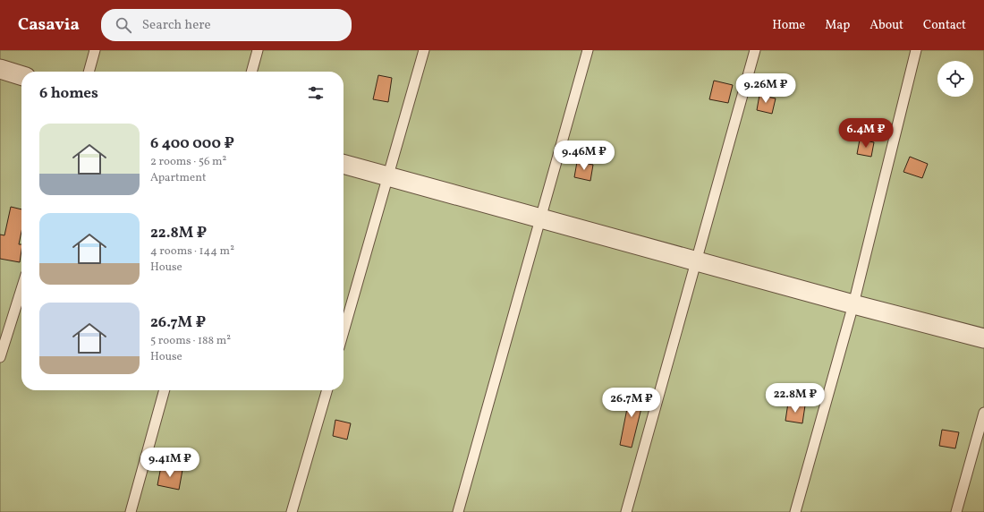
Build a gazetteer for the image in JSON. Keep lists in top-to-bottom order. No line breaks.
{"page":{"header":"Casavia","search":"Search here","nav":["Home","Map","About","Contact"],"heading":"6 homes","price":["9.26M ₽","6.4M ₽","9.46M ₽","22.8M ₽","26.7M ₽","9.41M ₽"],"list":[{"name":"6 400 000 ₽","note":"2 rooms · 56 m² · Apartment"},{"name":"22.8M ₽","note":"4 rooms · 144 m² · House"},{"name":"26.7M ₽","note":"5 rooms · 188 m² · House"}]}}
